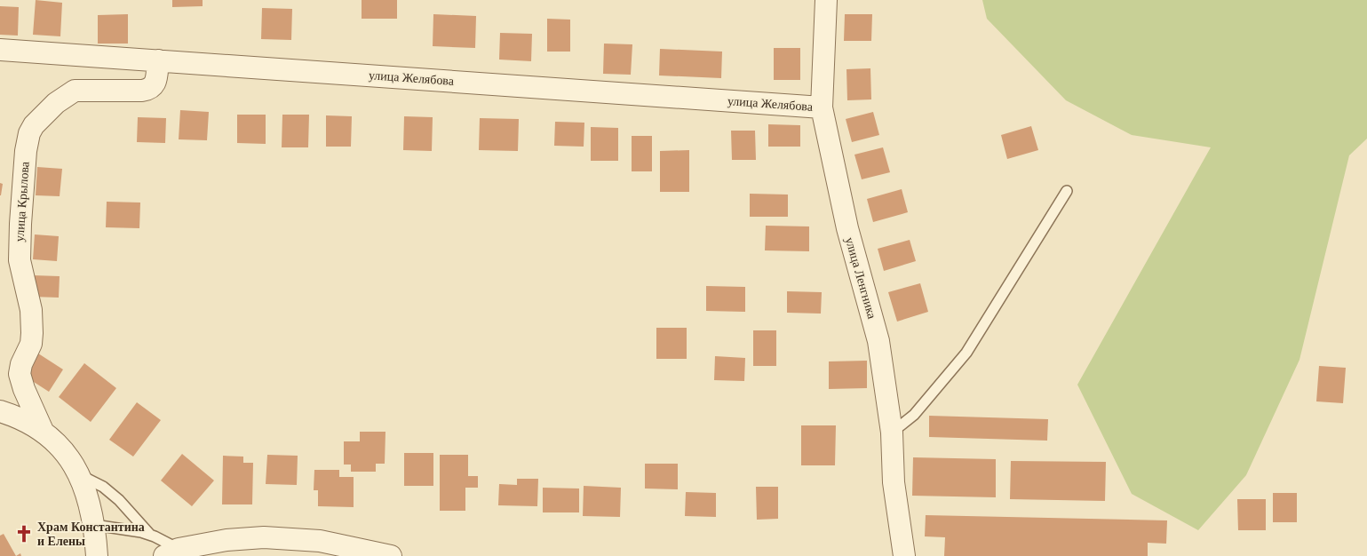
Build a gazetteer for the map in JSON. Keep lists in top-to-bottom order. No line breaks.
{"streets":{"street":["улица Желябова","улица Крылова","улица Ленгника"]},"crossings":[["улица Желябова","улица Крылова"],["улица Желябова","улица Ленгника"]],"places":{"church":["Храм Константина и Елены"]}}
